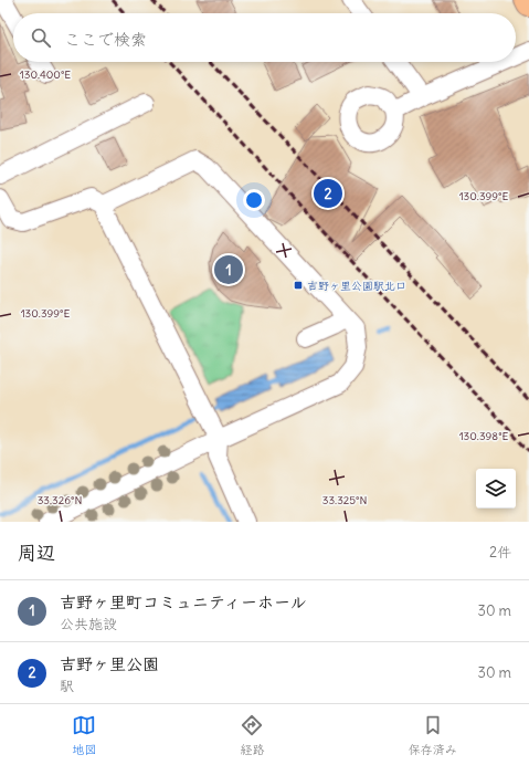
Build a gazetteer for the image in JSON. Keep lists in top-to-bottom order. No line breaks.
{"places":{"transit":["吉野ヶ里公園駅北口"]},"page":{"search":"ここで検索","pins":["2","1"],"heading":["周辺","2件"],"list":[{"mark":"1","name":"吉野ヶ里町コミュニティーホール","note":"公共施設","value":"30 m"},{"mark":"2","name":"吉野ヶ里公園","note":"駅","value":"30 m"}],"nav":["地図","経路","保存済み"]},"coordinates":["130.400°E","130.399°E","130.398°E","33.326°N","33.325°N"]}
